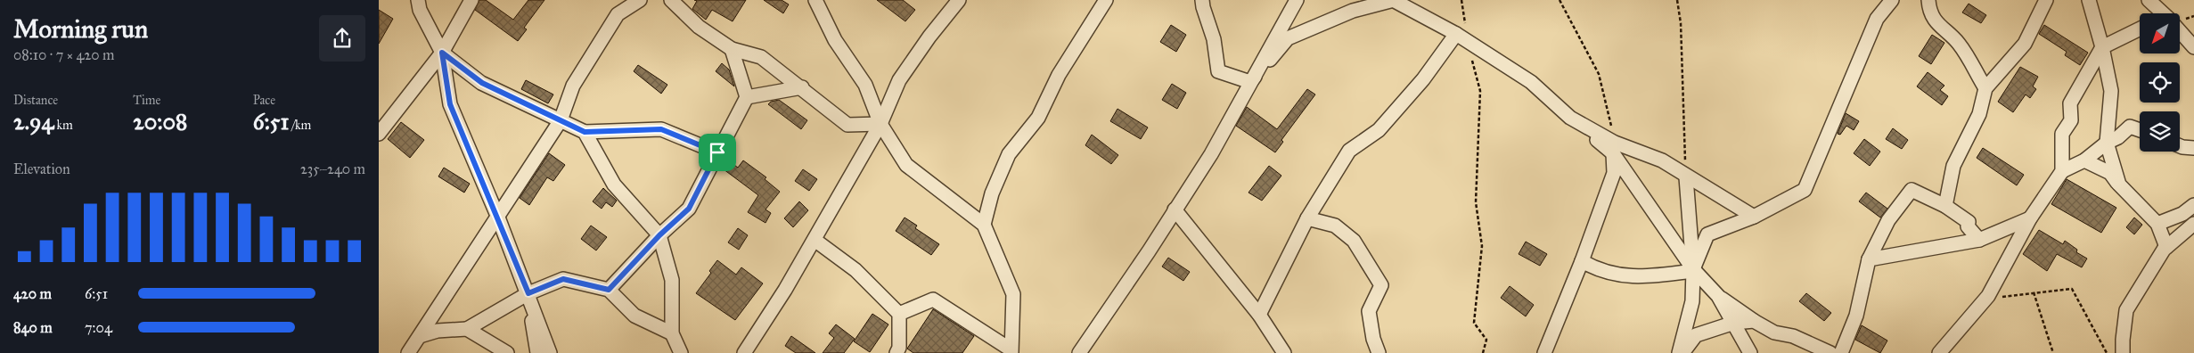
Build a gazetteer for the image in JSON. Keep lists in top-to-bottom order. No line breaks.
{"north":"bottom left","page":{"heading":["Morning run","08:10 · 7 × 420 m"],"stats":[["Distance","2.94 km"],["Time","20:08"],["Pace","6:51 /km"]],"chart":["Elevation","235–240 m"],"list":[{"name":"420 m","note":"6:51"},{"name":"840 m","note":"7:04"}]}}
